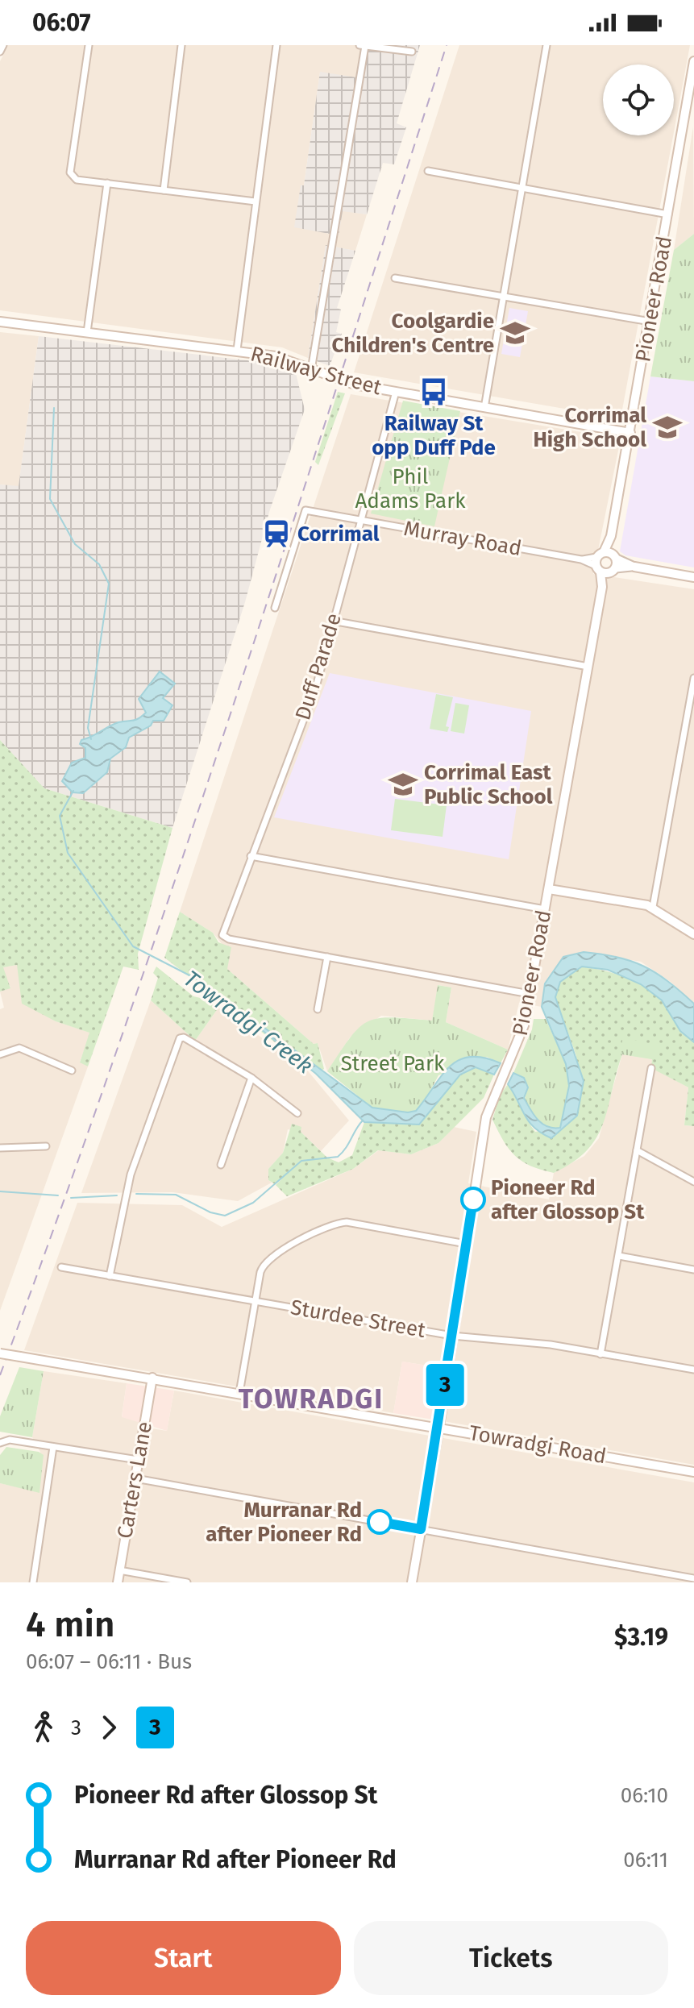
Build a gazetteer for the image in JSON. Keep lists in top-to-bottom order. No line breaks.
{"streets":{"main road":["Pioneer Road","Railway Street","Murray Road","Towradgi Road","Carters Lane"],"street":["Duff Parade","Sturdee Street"]},"crossings":[["Pioneer Road","Railway Street"],["Pioneer Road","Murray Road"],["Pioneer Road","Sturdee Street"],["Pioneer Road","Towradgi Road"],["Railway Street","Duff Parade"],["Murray Road","Duff Parade"],["Towradgi Road","Carters Lane"]],"districts":["TOWRADGI"],"water":["Towradgi Creek"],"parks":["Phil Adams Park","Street Park"],"places":{"school or university":["Coolgardie Children's Centre","Corrimal High School","Corrimal East Public School"],"bus stop":["Railway St opp Duff Pde"],"station":["Corrimal"],"other":["Pioneer Rd after Glossop St","Murranar Rd after Pioneer Rd"]},"lines":["bus line 3"],"page":{"status":"06:07","on_map":"3","heading":["4 min","06:07 – 06:11 · Bus","$3.19"],"legs":["3","3"],"list":[{"name":"Pioneer Rd after Glossop St","value":"06:10"},{"name":"Murranar Rd after Pioneer Rd","value":"06:11"}],"buttons":["Start","Tickets"]}}
